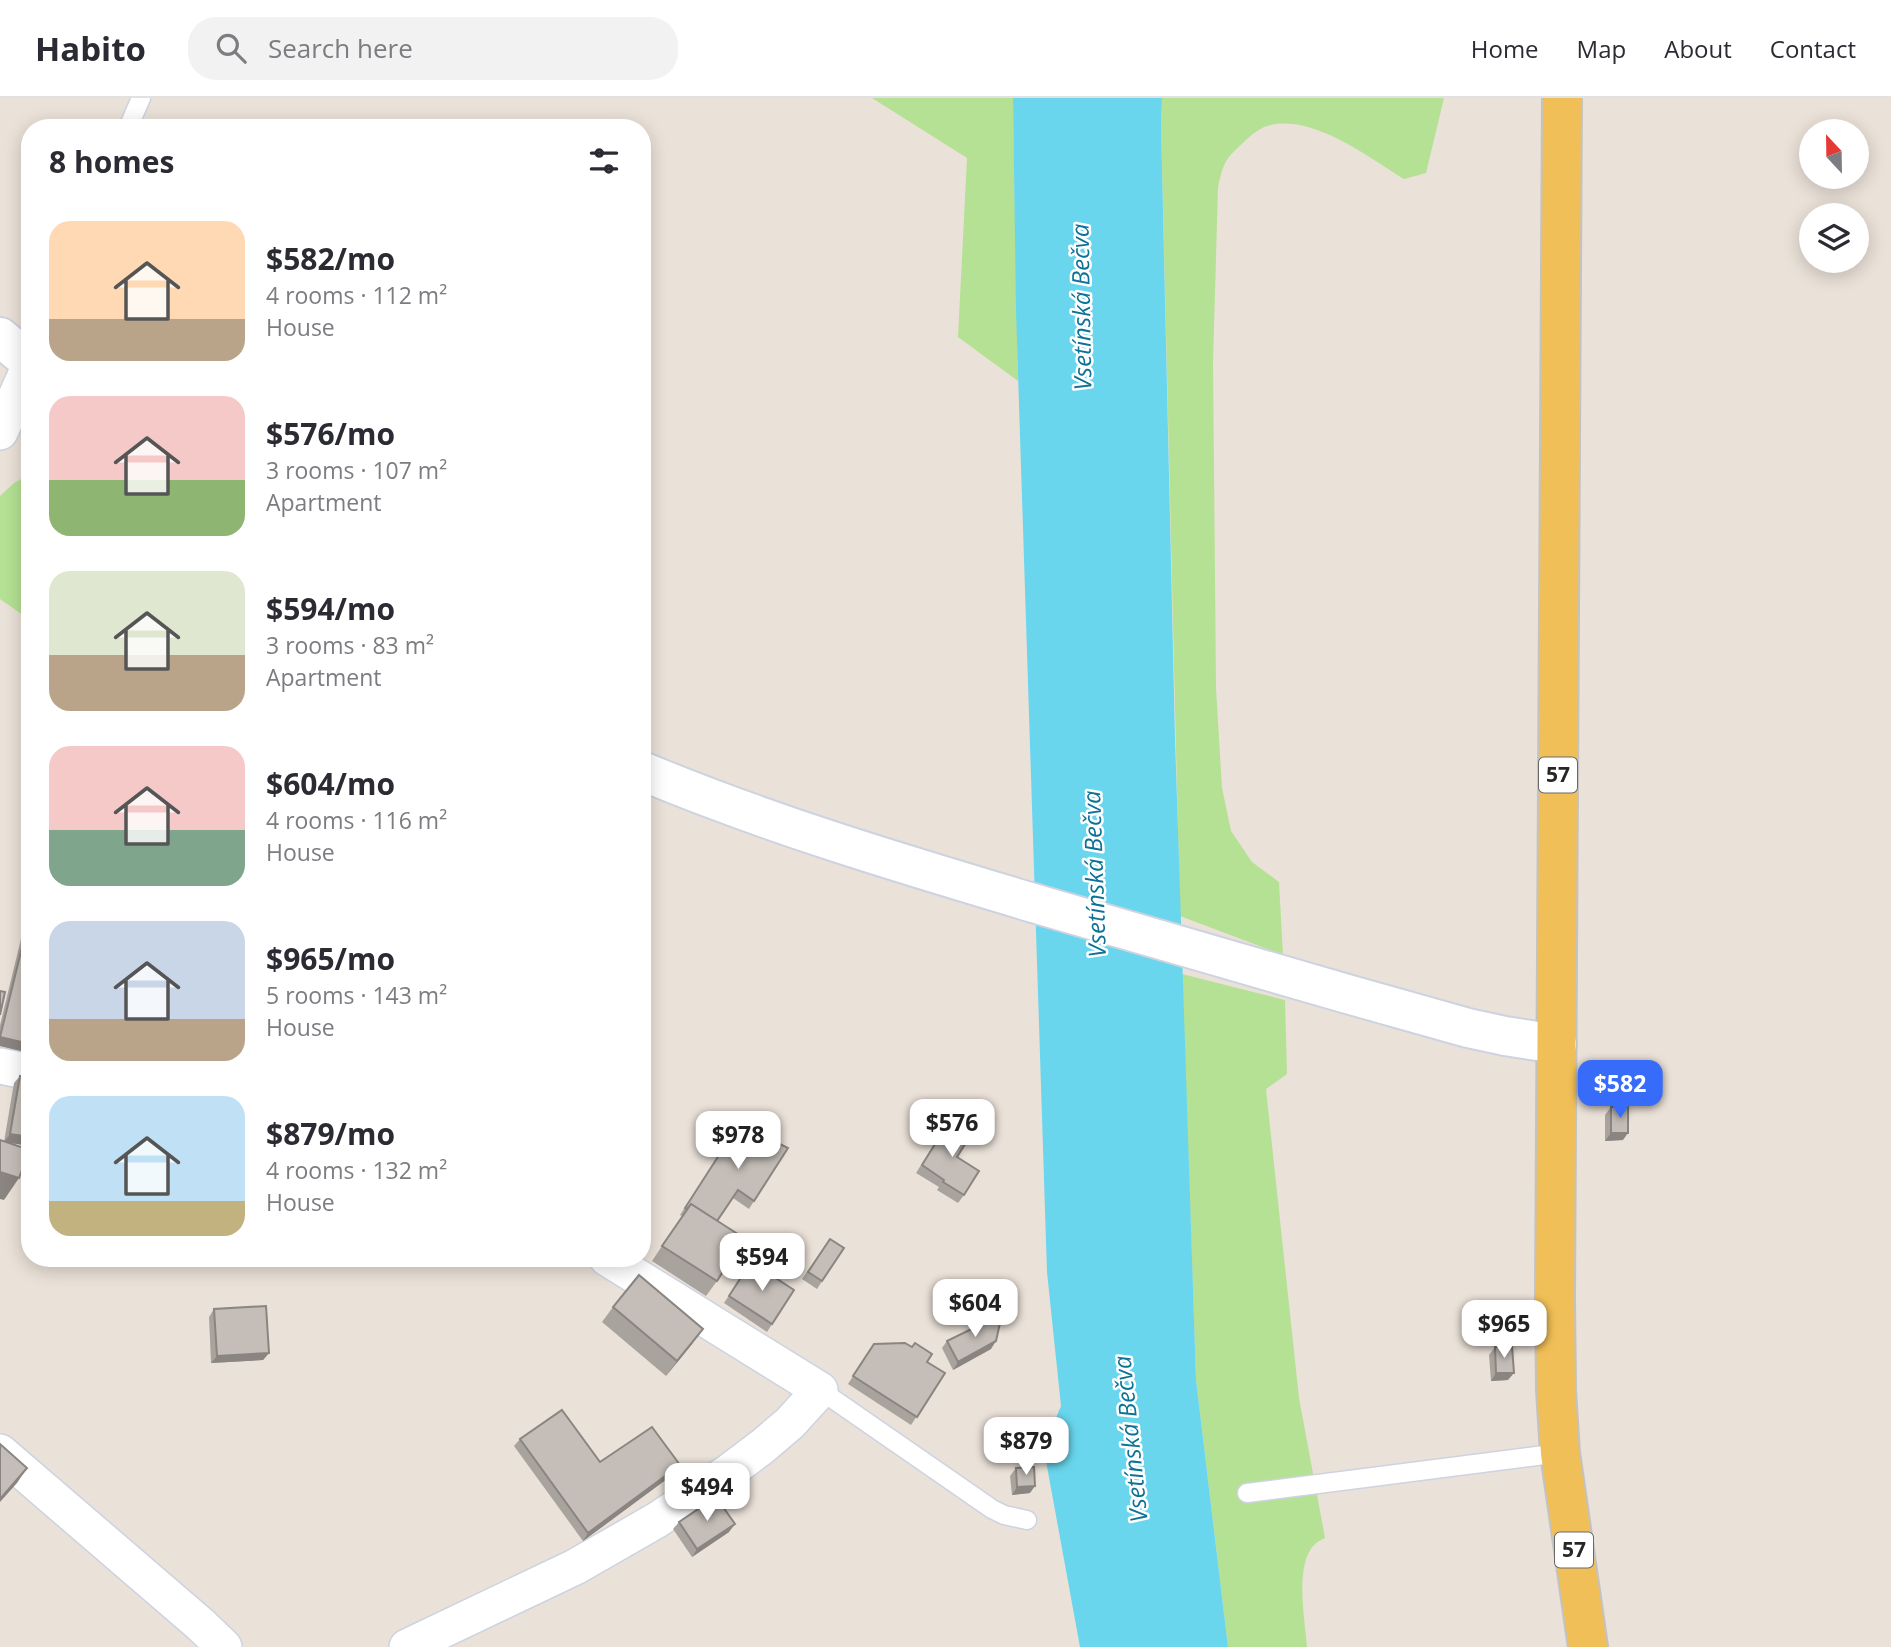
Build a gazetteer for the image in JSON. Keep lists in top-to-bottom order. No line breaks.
{"streets":{"main road":["57"]},"water":["Vsetínská Bečva"],"north":"top","page":{"header":"Habito","search":"Search here","nav":["Home","Map","About","Contact"],"heading":"8 homes","list":[{"name":"$582/mo","note":"4 rooms · 112 m² · House"},{"name":"$576/mo","note":"3 rooms · 107 m² · Apartment"},{"name":"$594/mo","note":"3 rooms · 83 m² · Apartment"},{"name":"$604/mo","note":"4 rooms · 116 m² · House"},{"name":"$965/mo","note":"5 rooms · 143 m² · House"},{"name":"$879/mo","note":"4 rooms · 132 m² · House"}],"price":["$582","$576","$978","$594","$604","$965","$879","$494"]}}
